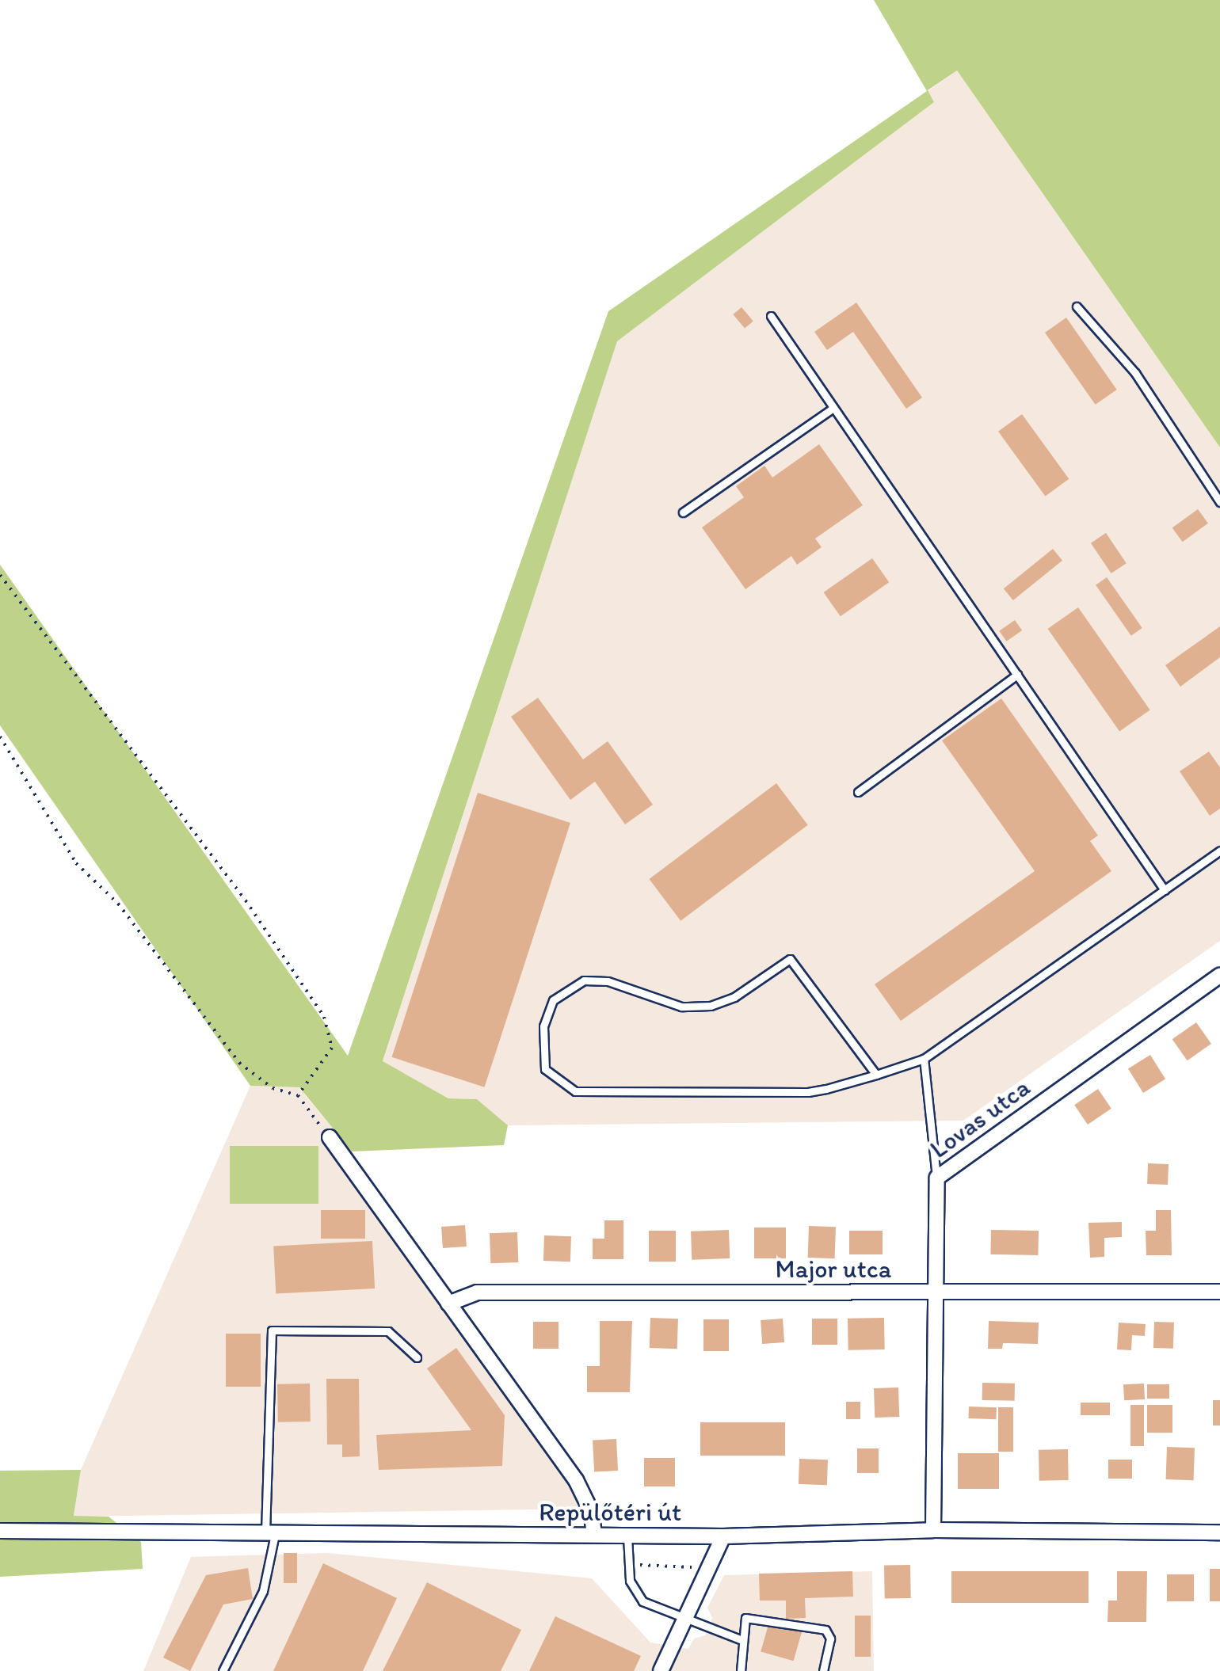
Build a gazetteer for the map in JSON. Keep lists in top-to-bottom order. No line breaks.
{"streets":{"street":["Lovas utca","Major utca","Repülőtéri út"]},"crossings":[["Lovas utca","Major utca"],["Lovas utca","Repülőtéri út"]]}
